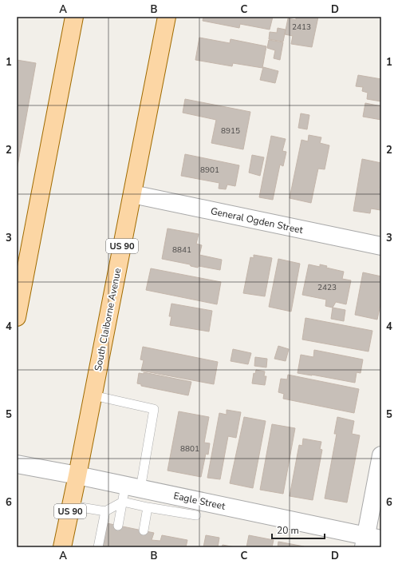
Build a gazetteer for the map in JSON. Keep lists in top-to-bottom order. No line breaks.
{"streets":{"main road":["US 90","South Claiborne Avenue"],"street":["General Ogden Street","Eagle Street"]},"crossings":[["General Ogden Street","South Claiborne Avenue"],["South Claiborne Avenue","Eagle Street"]],"house_numbers":["2413","8915","8901","8841","2423","8801"],"scale_bar":"20 m","grid":{"columns":["A","B","C","D"],"rows":["1","2","3","4","5","6"]}}
